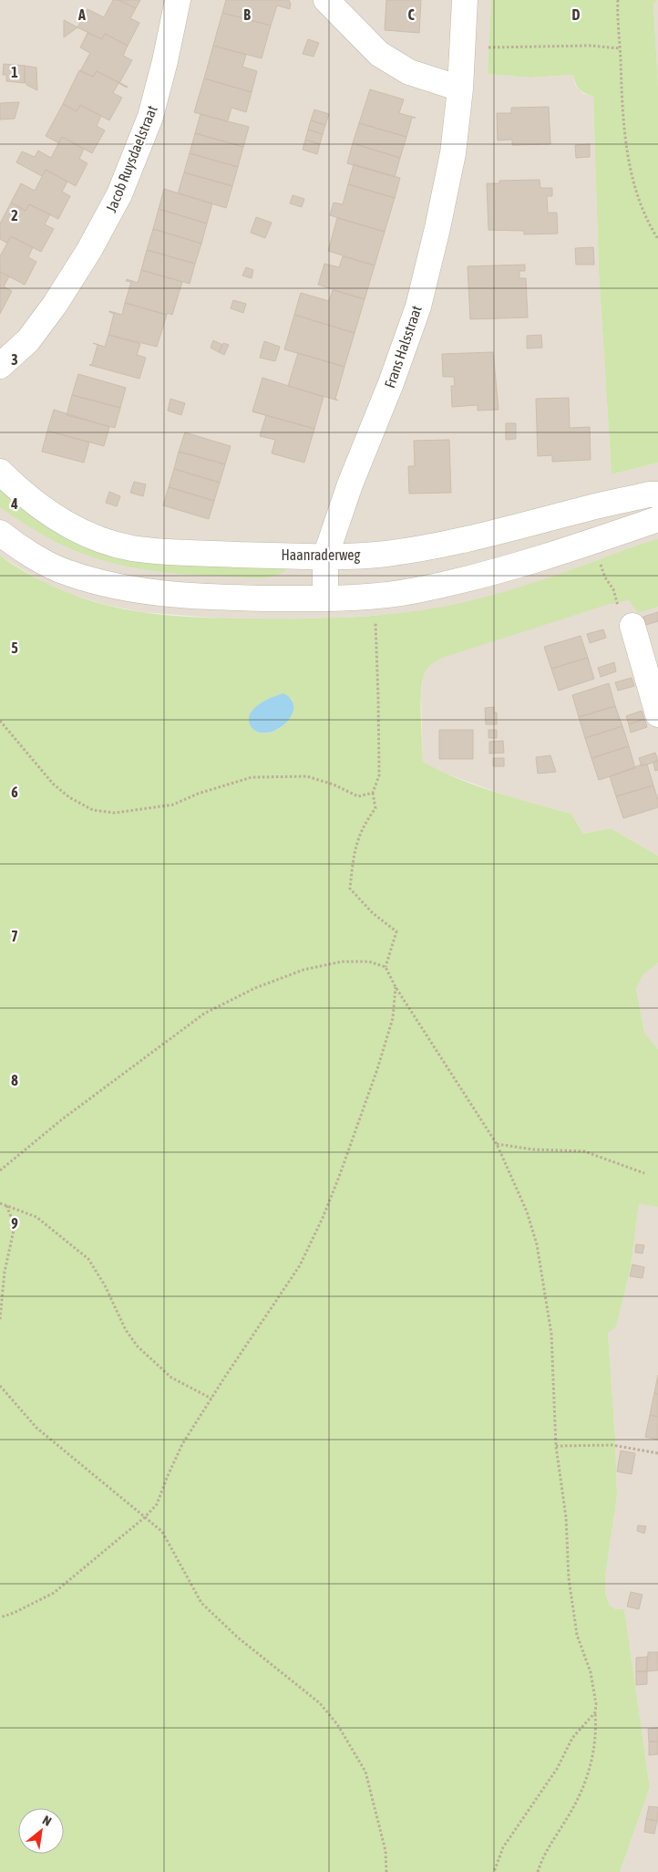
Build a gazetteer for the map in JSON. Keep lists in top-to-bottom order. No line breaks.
{"streets":{"street":["Jacob Ruysdaelstraat","Frans Halsstraat","Haanraderweg"]},"crossings":[["Frans Halsstraat","Haanraderweg"]],"north":"top right","grid":{"columns":["A","B","C","D"],"rows":["1","2","3","4","5","6","7","8","9"]}}
